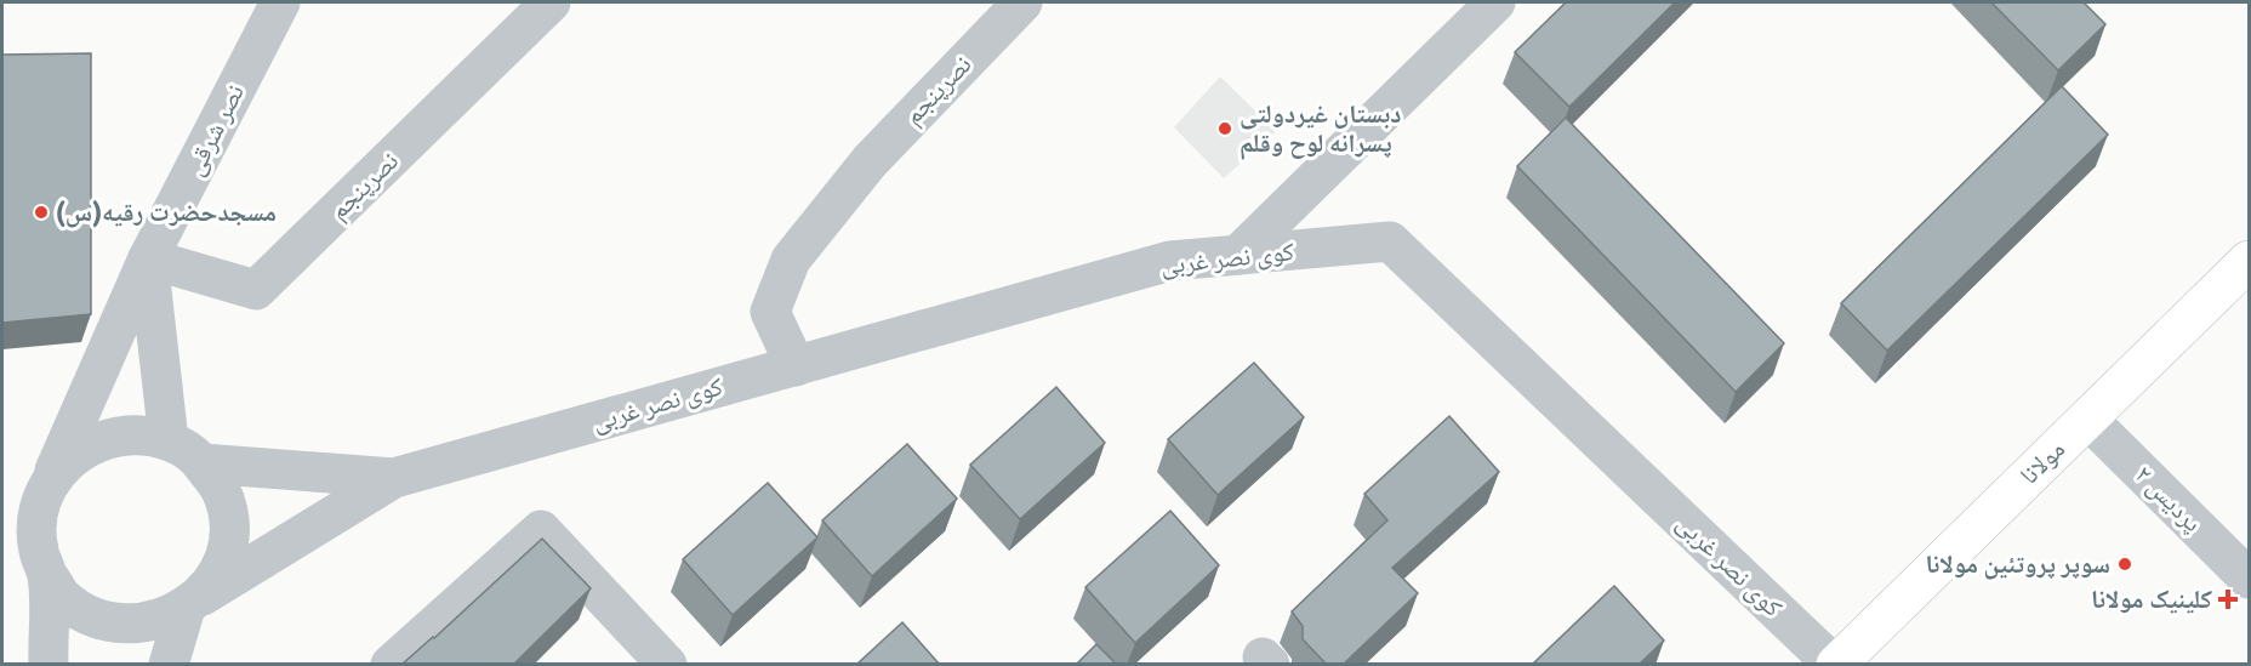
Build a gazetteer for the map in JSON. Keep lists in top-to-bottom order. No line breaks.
{"streets":{"main road":["مولانا"],"street":["نصرپنجم","نصر شرقی","کوی نصر غربی","پردیس ۲"]},"crossings":[["نصرپنجم","نصر شرقی"],["نصرپنجم","کوی نصر غربی"],["نصر شرقی","کوی نصر غربی"],["کوی نصر غربی","مولانا"],["مولانا","پردیس ۲"]],"places":{"other":["دبستان غیردولتی پسرانه لوح وقلم","مسجدحضرت رقیه(س)","سوپر پروتئین مولانا"],"health":["کلینیک مولانا"]}}
